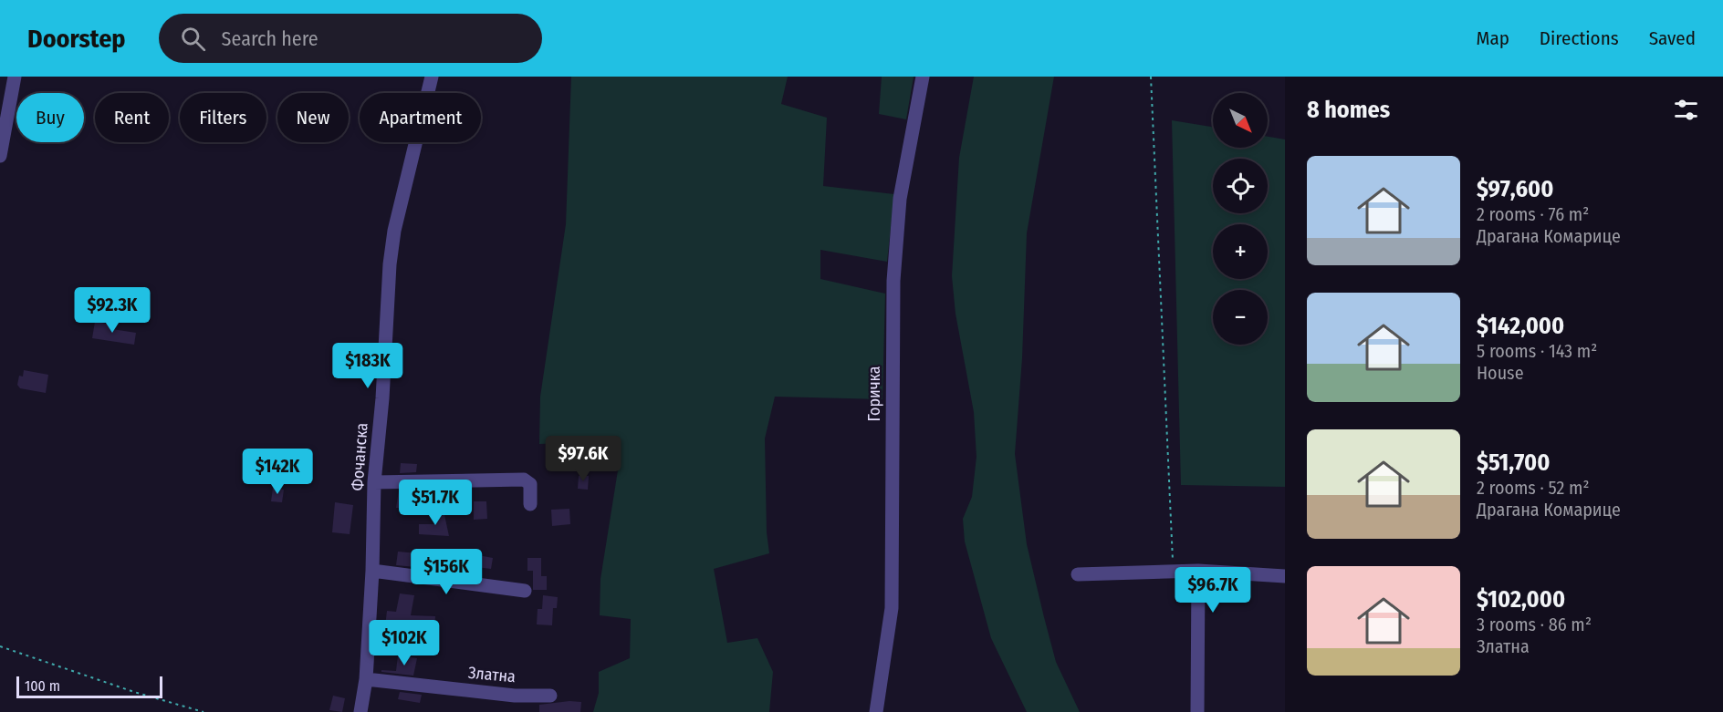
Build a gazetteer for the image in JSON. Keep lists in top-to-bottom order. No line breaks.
{"streets":{"street":["Горичка","Фочанска","Златна"]},"crossings":[["Фочанска","Златна"]],"scale_bar":"100 m","north":"bottom right","page":{"header":"Doorstep","search":"Search here","nav":["Map","Directions","Saved"],"heading":"8 homes","map_buttons":["+","−"],"chip":["Buy","Rent","Filters","New","Apartment"],"list":[{"name":"$97,600","note":"2 rooms · 76 m² · Драгана Комарице"},{"name":"$142,000","note":"5 rooms · 143 m² · House"},{"name":"$51,700","note":"2 rooms · 52 m² · Драгана Комарице"},{"name":"$102,000","note":"3 rooms · 86 m² · Златна"}],"price":["$92.3K","$183K","$97.6K","$142K","$51.7K","$156K","$96.7K","$102K"],"scale":"100 m"}}
